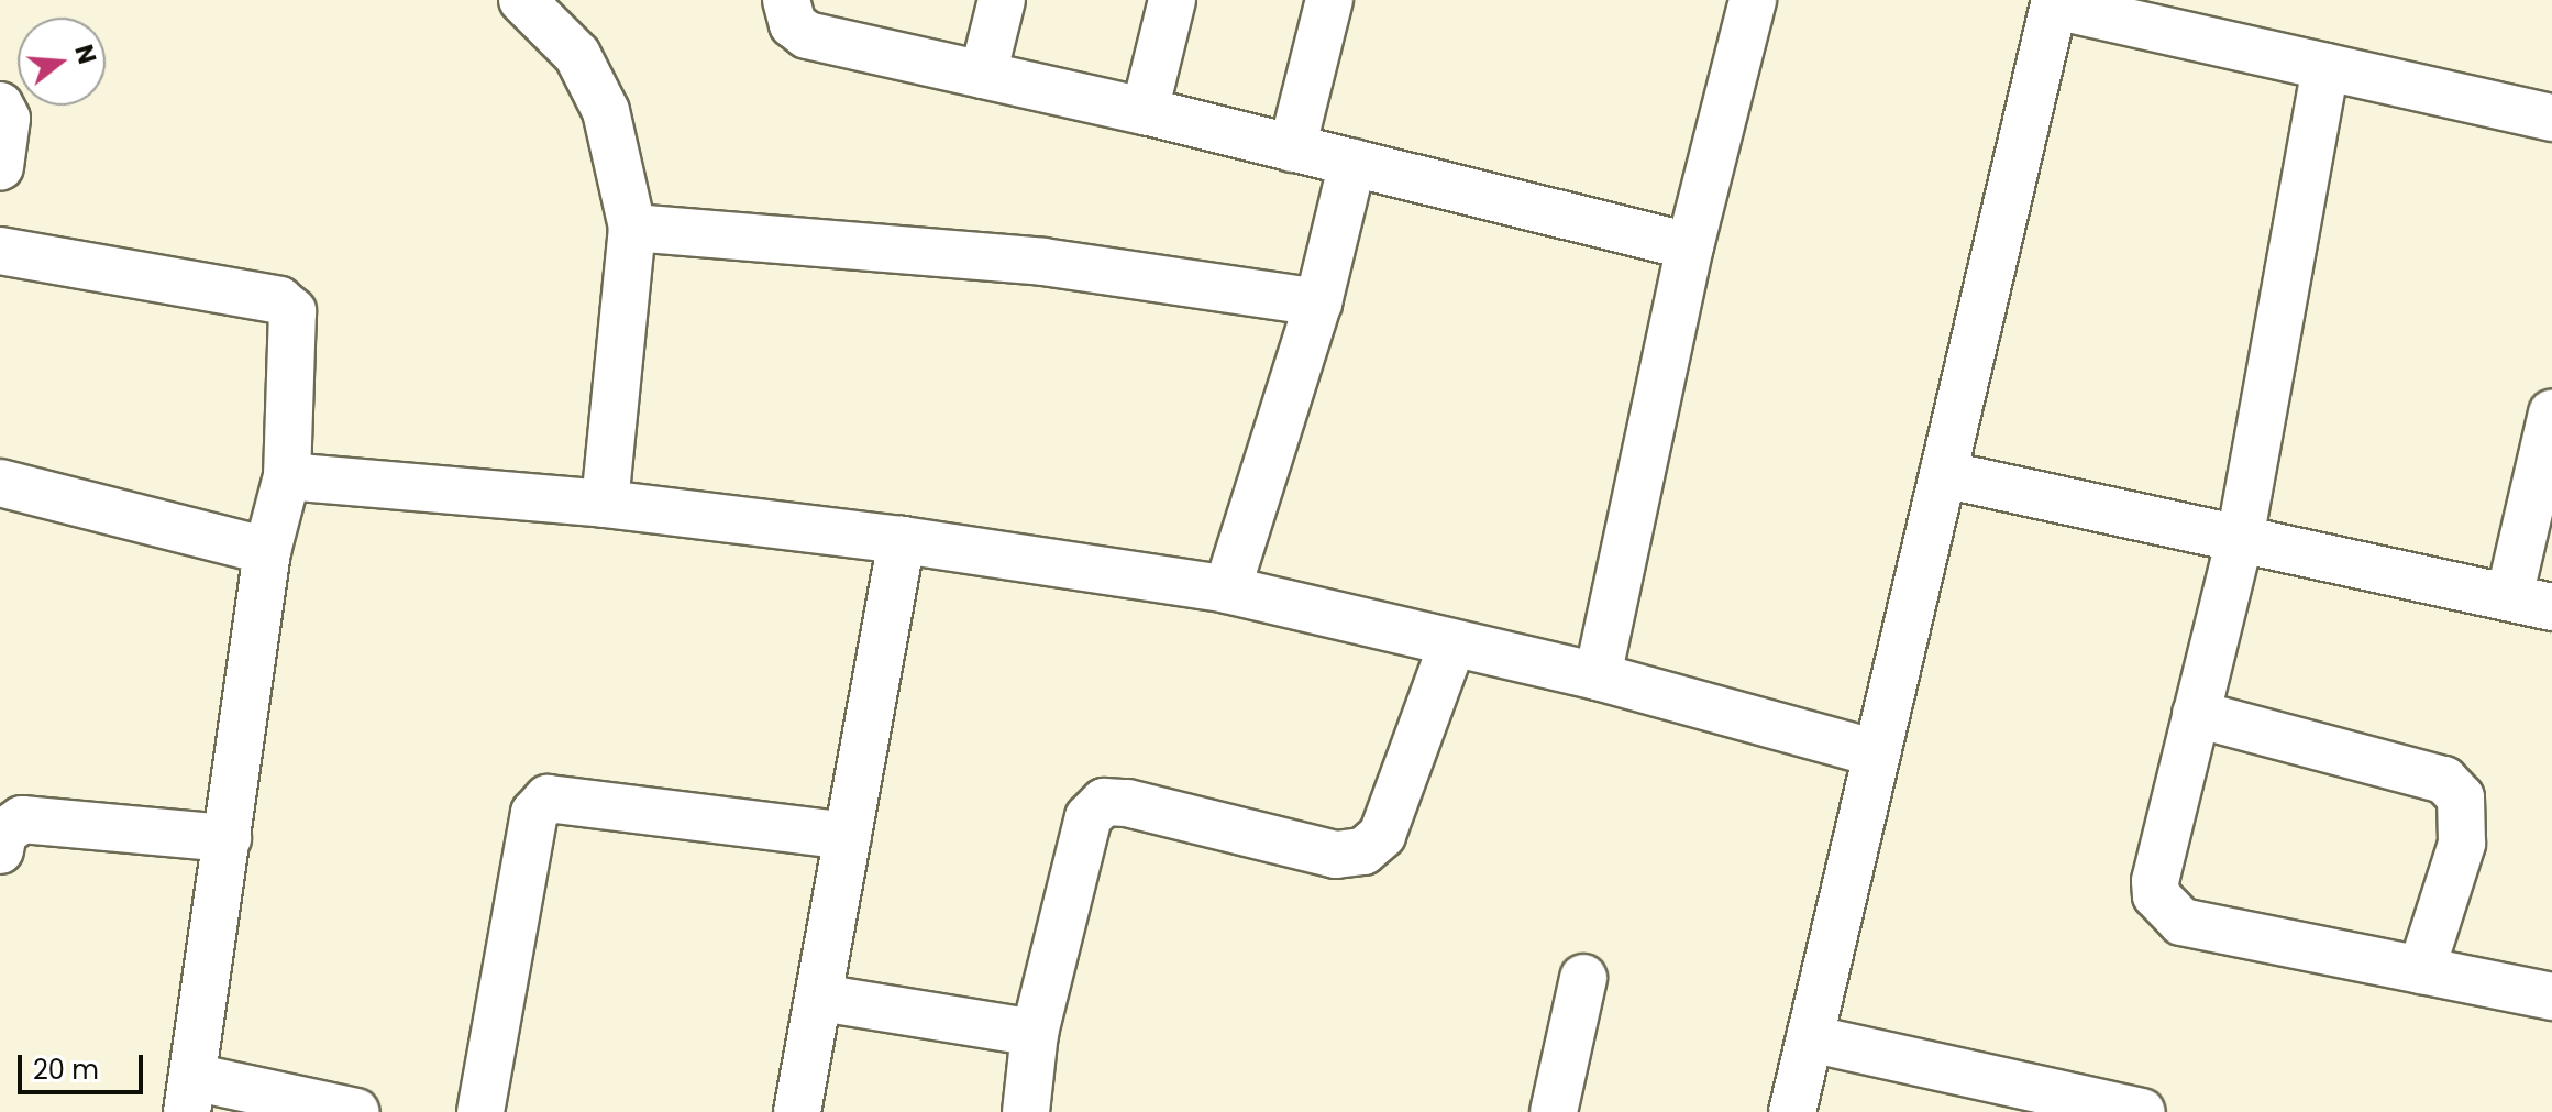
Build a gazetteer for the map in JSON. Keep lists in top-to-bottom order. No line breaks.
{"scale_bar":"20 m","north":"right"}
